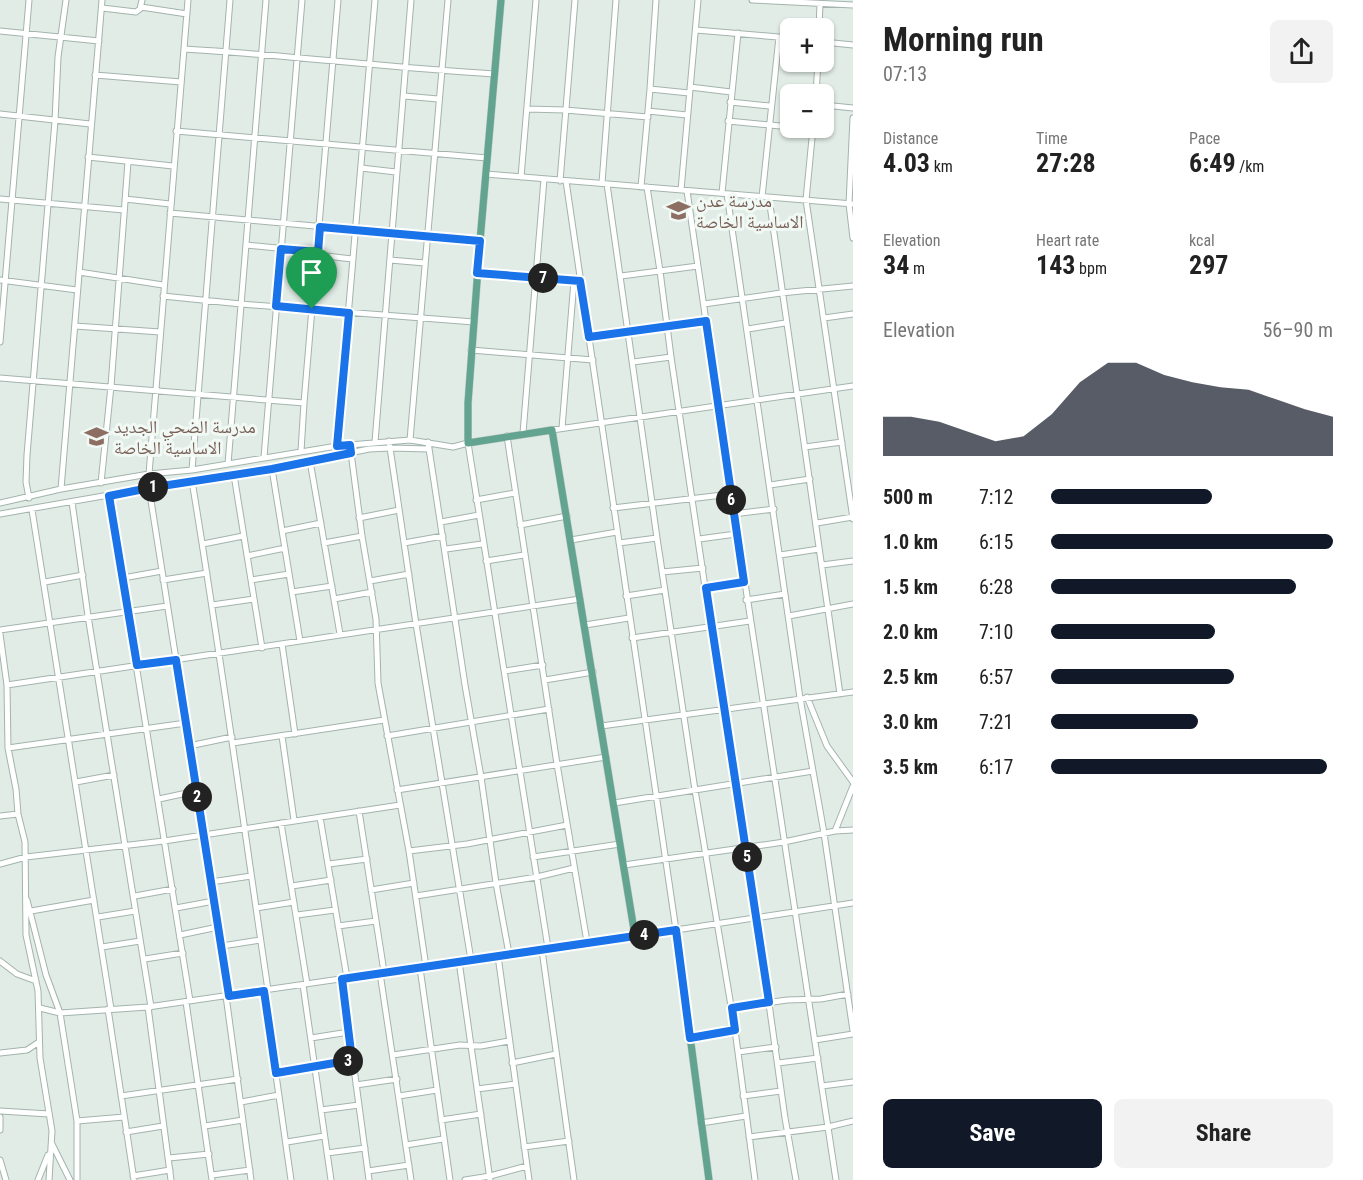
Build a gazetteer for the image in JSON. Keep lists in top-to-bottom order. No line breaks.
{"places":{"school or university":["مدرسة عدن الاساسية الخاصة","مدرسة الضحي الجديد الاساسية الخاصة"]},"page":{"heading":["Morning run","07:13"],"map_buttons":["+","−"],"stats":[["Distance","4.03 km"],["Time","27:28"],["Pace","6:49 /km"],["Elevation","34 m"],["Heart rate","143 bpm"],["kcal","297"]],"pins":["7","1","6","2","5","4","3"],"chart":["Elevation","56–90 m"],"list":[{"name":"500 m","note":"7:12"},{"name":"1.0 km","note":"6:15"},{"name":"1.5 km","note":"6:28"},{"name":"2.0 km","note":"7:10"},{"name":"2.5 km","note":"6:57"},{"name":"3.0 km","note":"7:21"},{"name":"3.5 km","note":"6:17"}],"buttons":["Save","Share"]}}
